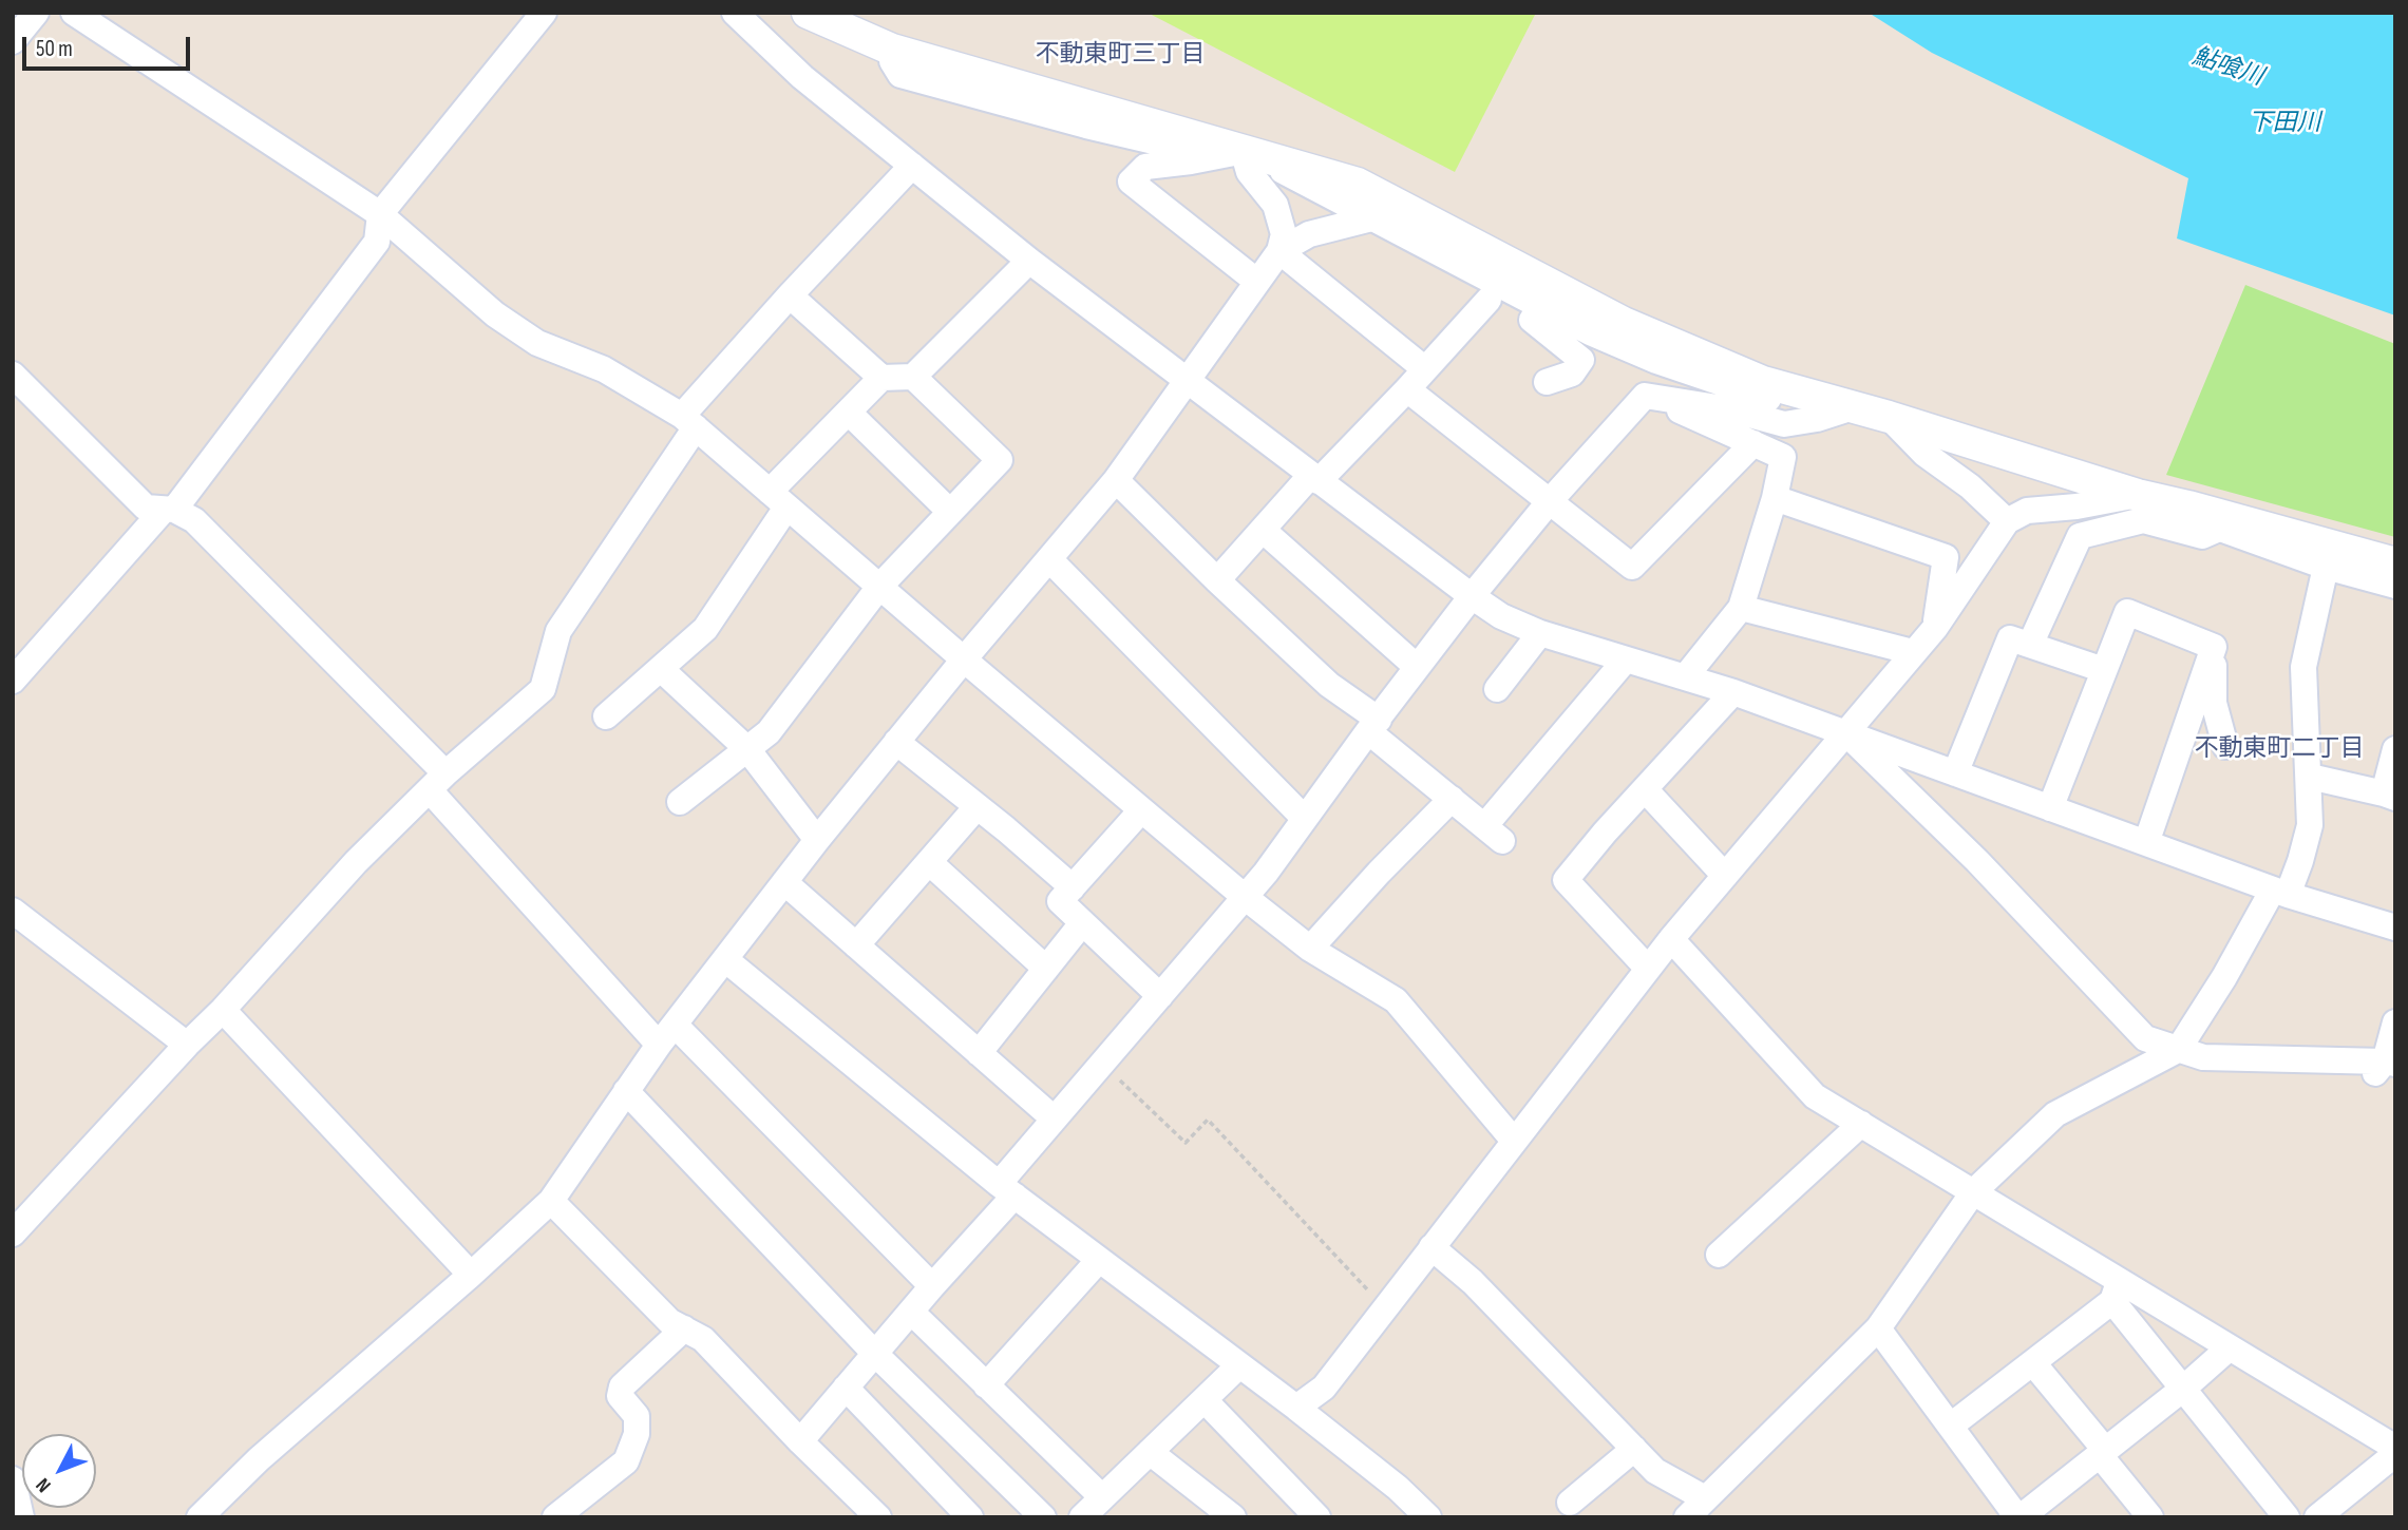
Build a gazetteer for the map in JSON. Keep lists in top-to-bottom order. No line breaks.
{"districts":["不動東町三丁目","不動東町二丁目"],"water":["鮎喰川","下田川"],"scale_bar":"50 m","north":"bottom left"}
